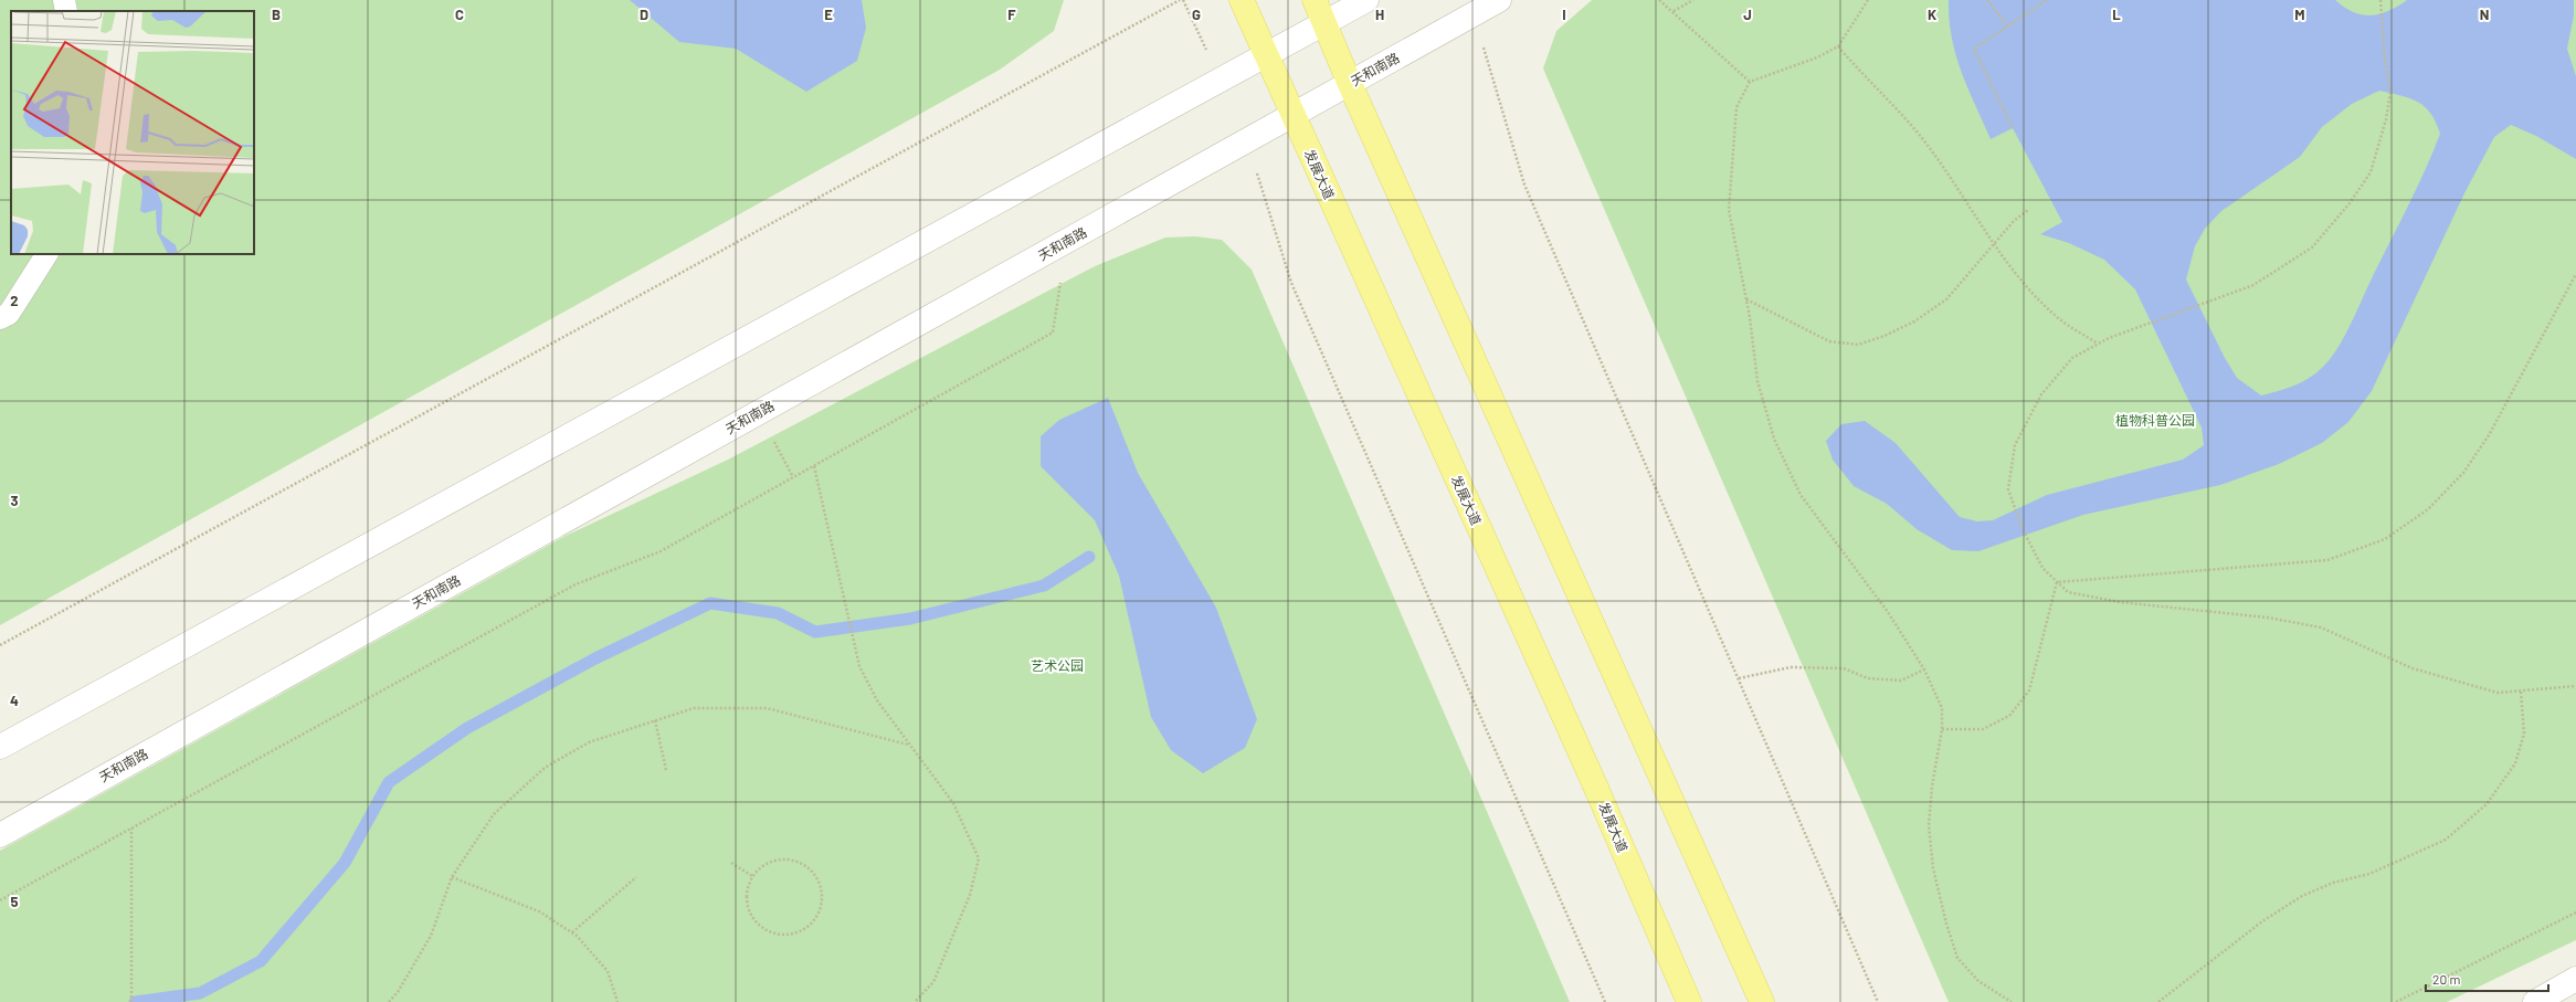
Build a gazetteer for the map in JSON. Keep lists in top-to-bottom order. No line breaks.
{"streets":{"main road":["发展大道"],"street":["天和南路"]},"crossings":[["天和南路","发展大道"]],"parks":["植物科普公园","艺术公园"],"scale_bar":"20 m","grid":{"columns":["B","C","D","E","F","G","H","I","J","K","L","M","N"],"rows":["2","3","4","5"]}}
